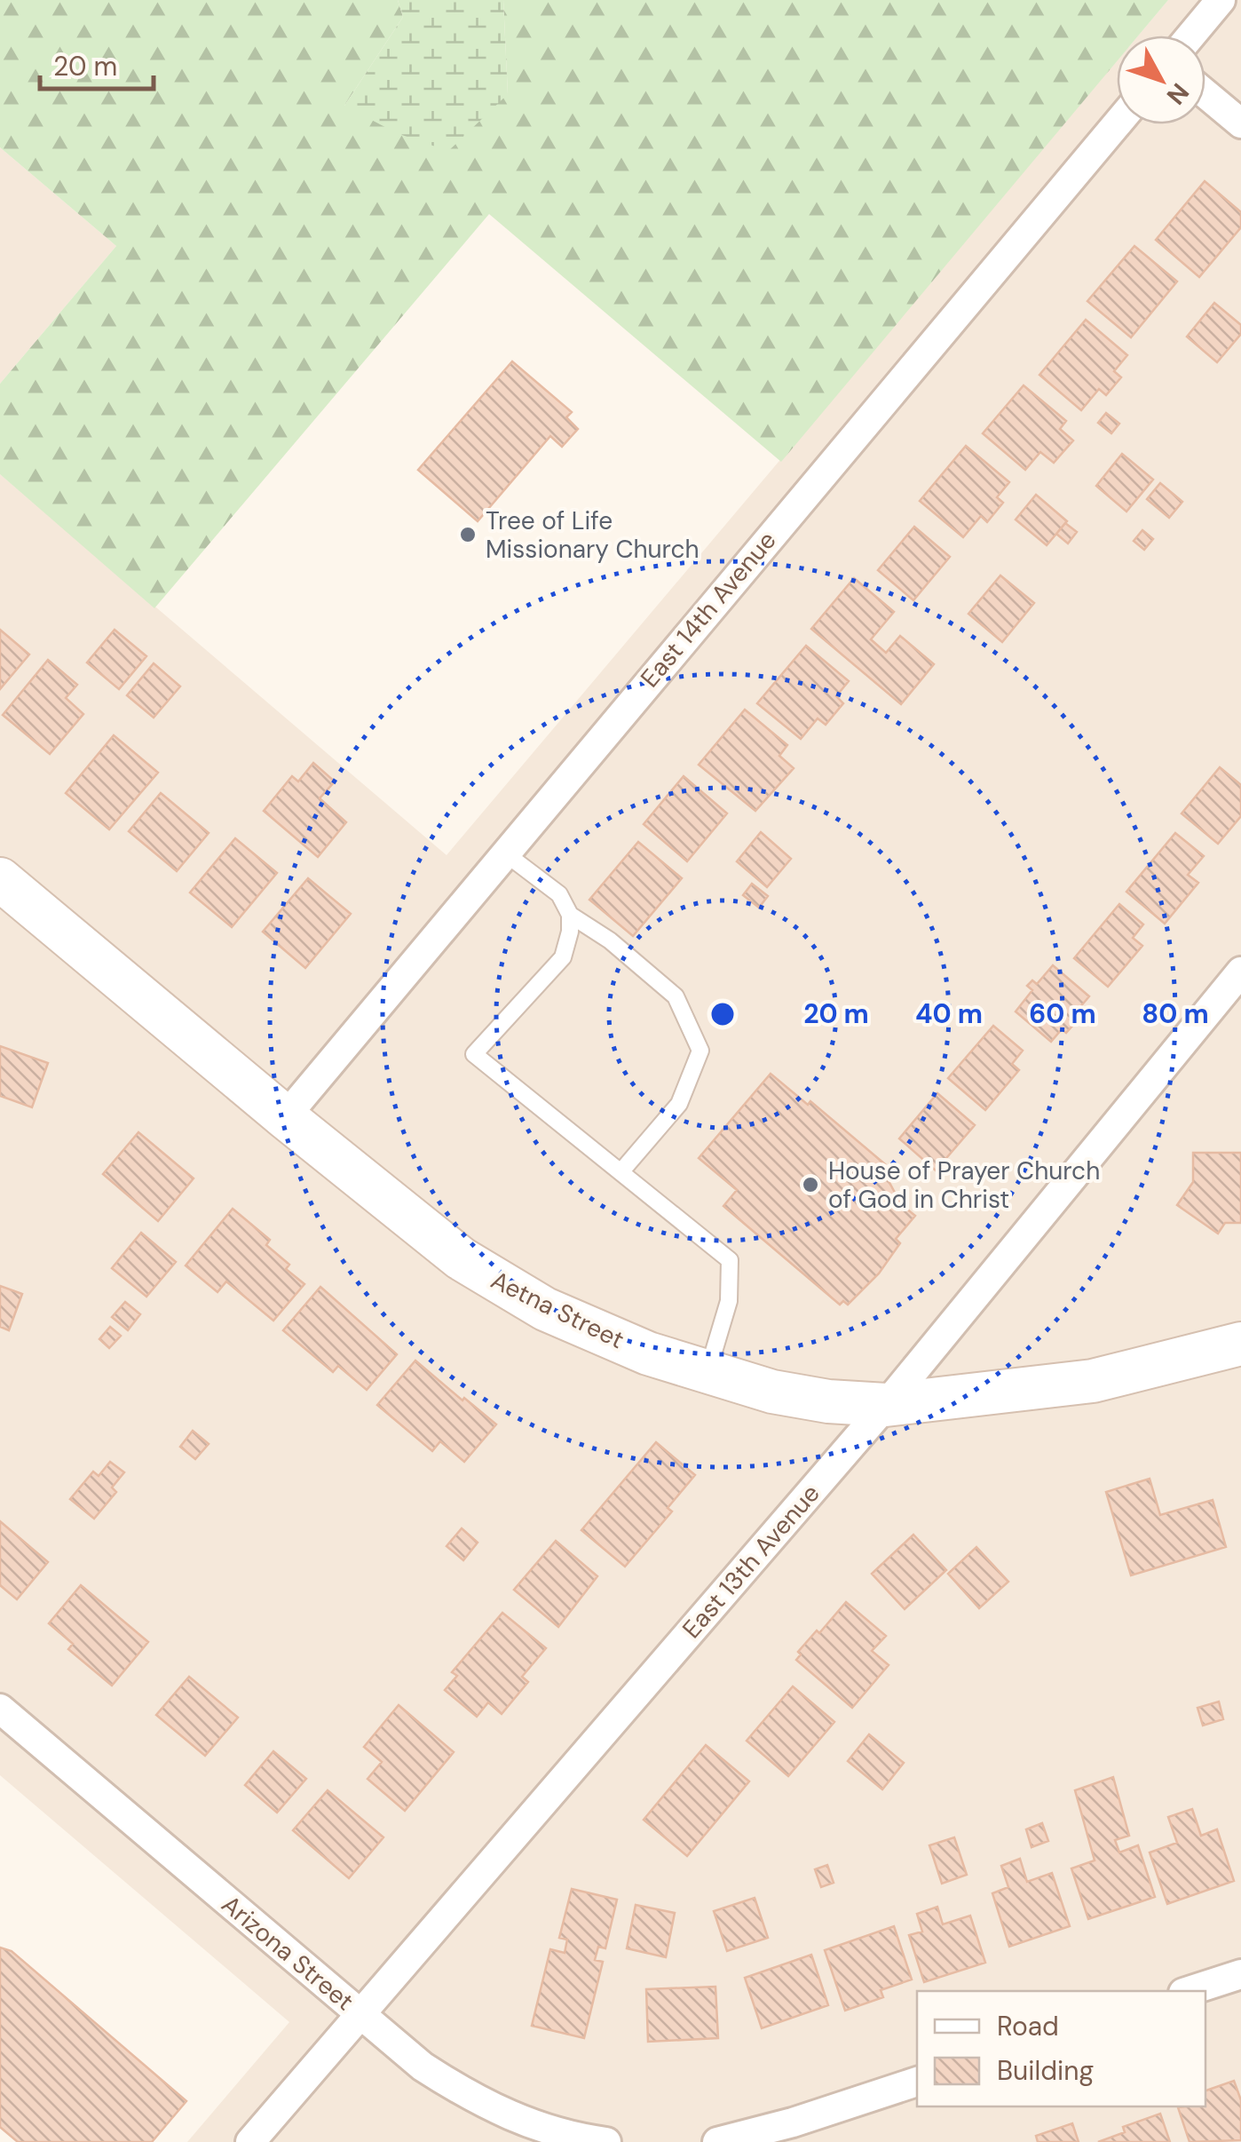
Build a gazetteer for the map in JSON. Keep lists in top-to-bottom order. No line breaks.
{"streets":{"street":["East 14th Avenue","Aetna Street","East 13th Avenue","Arizona Street"]},"crossings":[["East 14th Avenue","Aetna Street"],["Aetna Street","East 13th Avenue"],["East 13th Avenue","Arizona Street"]],"places":["Tree of Life Missionary Church","House of Prayer Church of God in Christ"],"legend":["Road","Building"],"scale_bar":"20 m","north":"bottom right","rings":["20 m","40 m","60 m","80 m"]}
